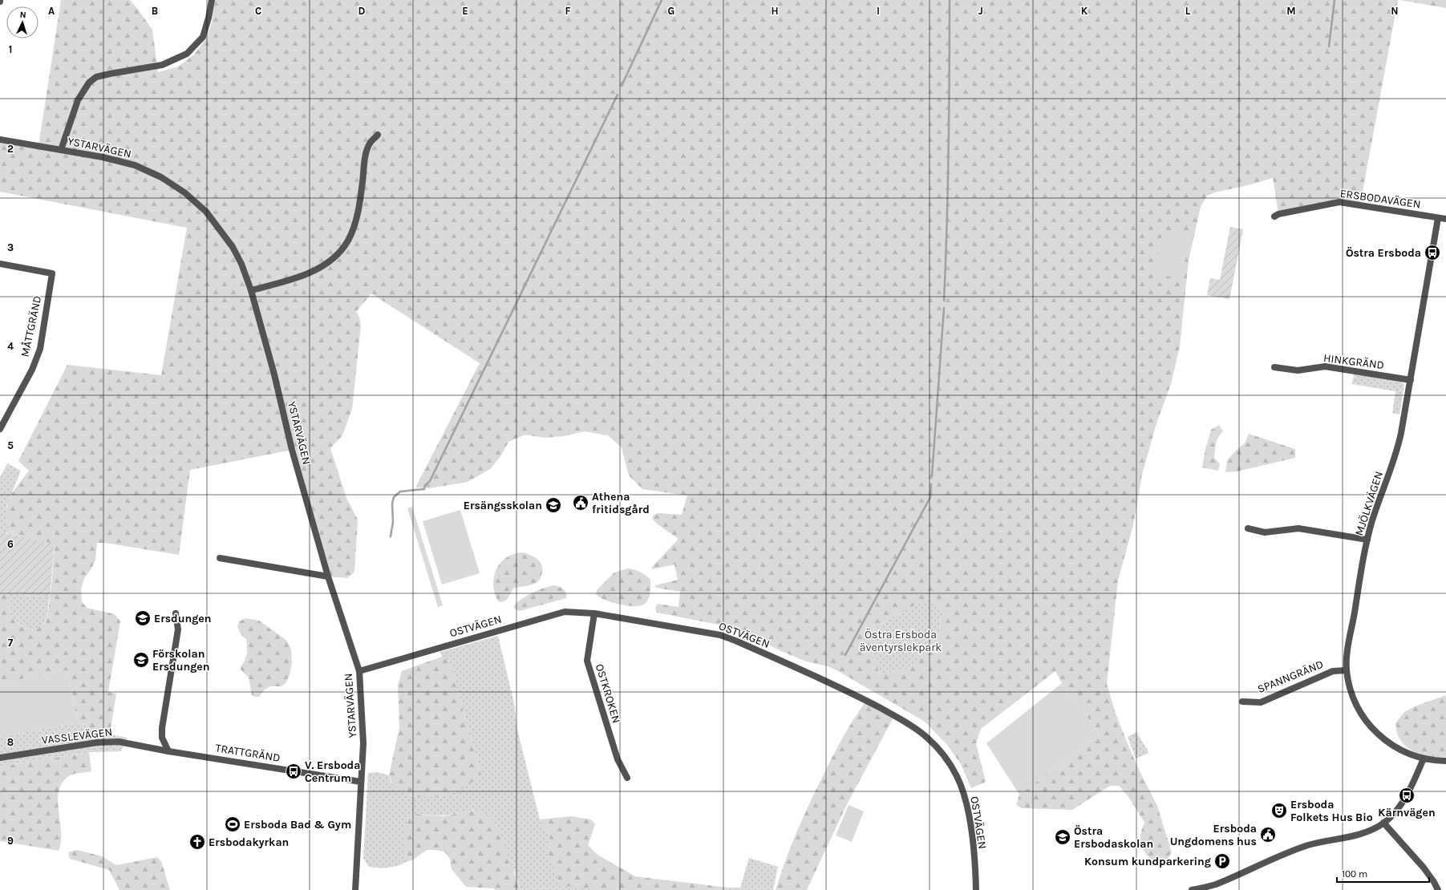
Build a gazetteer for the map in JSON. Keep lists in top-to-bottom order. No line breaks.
{"streets":{"street":["YSTARVÄGEN","ERSBODAVÄGEN","MÅTTGRÄND","HINKGRÄND","MJÖLKVÄGEN","OSTVÄGEN","SPANNGRÄND","OSTKROKEN","VASSLEVÄGEN","TRATTGRÄND"]},"crossings":[["YSTARVÄGEN","OSTVÄGEN"],["YSTARVÄGEN","TRATTGRÄND"],["ERSBODAVÄGEN","MJÖLKVÄGEN"],["HINKGRÄND","MJÖLKVÄGEN"],["MJÖLKVÄGEN","SPANNGRÄND"],["OSTVÄGEN","OSTKROKEN"],["VASSLEVÄGEN","TRATTGRÄND"]],"parks":["Östra Ersboda äventyrslekpark"],"places":{"bus stop":["Östra Ersboda","V. Ersboda Centrum","Kärnvägen"],"public building":["Athena fritidsgård","Ersboda Ungdomens hus"],"school or university":["Ersängsskolan","Ersdungen","Förskolan Ersdungen","Östra Ersbodaskolan"],"theatre":["Ersboda Folkets Hus Bio"],"sports":["Ersboda Bad & Gym"],"church":["Ersbodakyrkan"],"parking":["Konsum kundparkering"]},"scale_bar":"100 m","north":"top","grid":{"columns":["A","B","C","D","E","F","G","H","I","J","K","L","M","N"],"rows":["1","2","3","4","5","6","7","8","9"]}}
